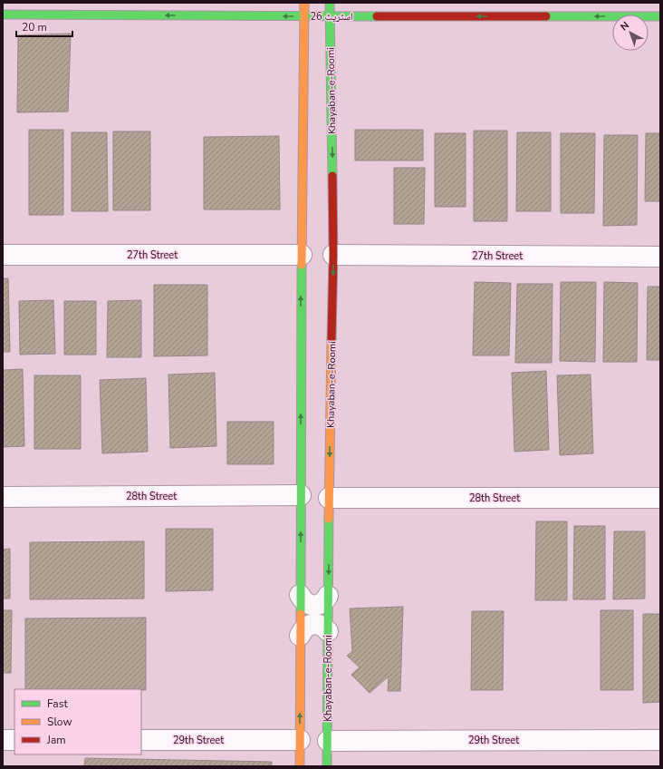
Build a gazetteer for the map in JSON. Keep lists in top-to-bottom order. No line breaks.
{"streets":{"street":["اسٹریٹ 26","Khayaban-e-Roomi","27th Street","28th Street","29th Street"]},"crossings":[["اسٹریٹ 26","Khayaban-e-Roomi"],["Khayaban-e-Roomi","27th Street"],["Khayaban-e-Roomi","28th Street"],["Khayaban-e-Roomi","29th Street"]],"one_way":["اسٹریٹ 26"],"legend":["Fast","Slow","Jam"],"scale_bar":"20 m","north":"top left"}
